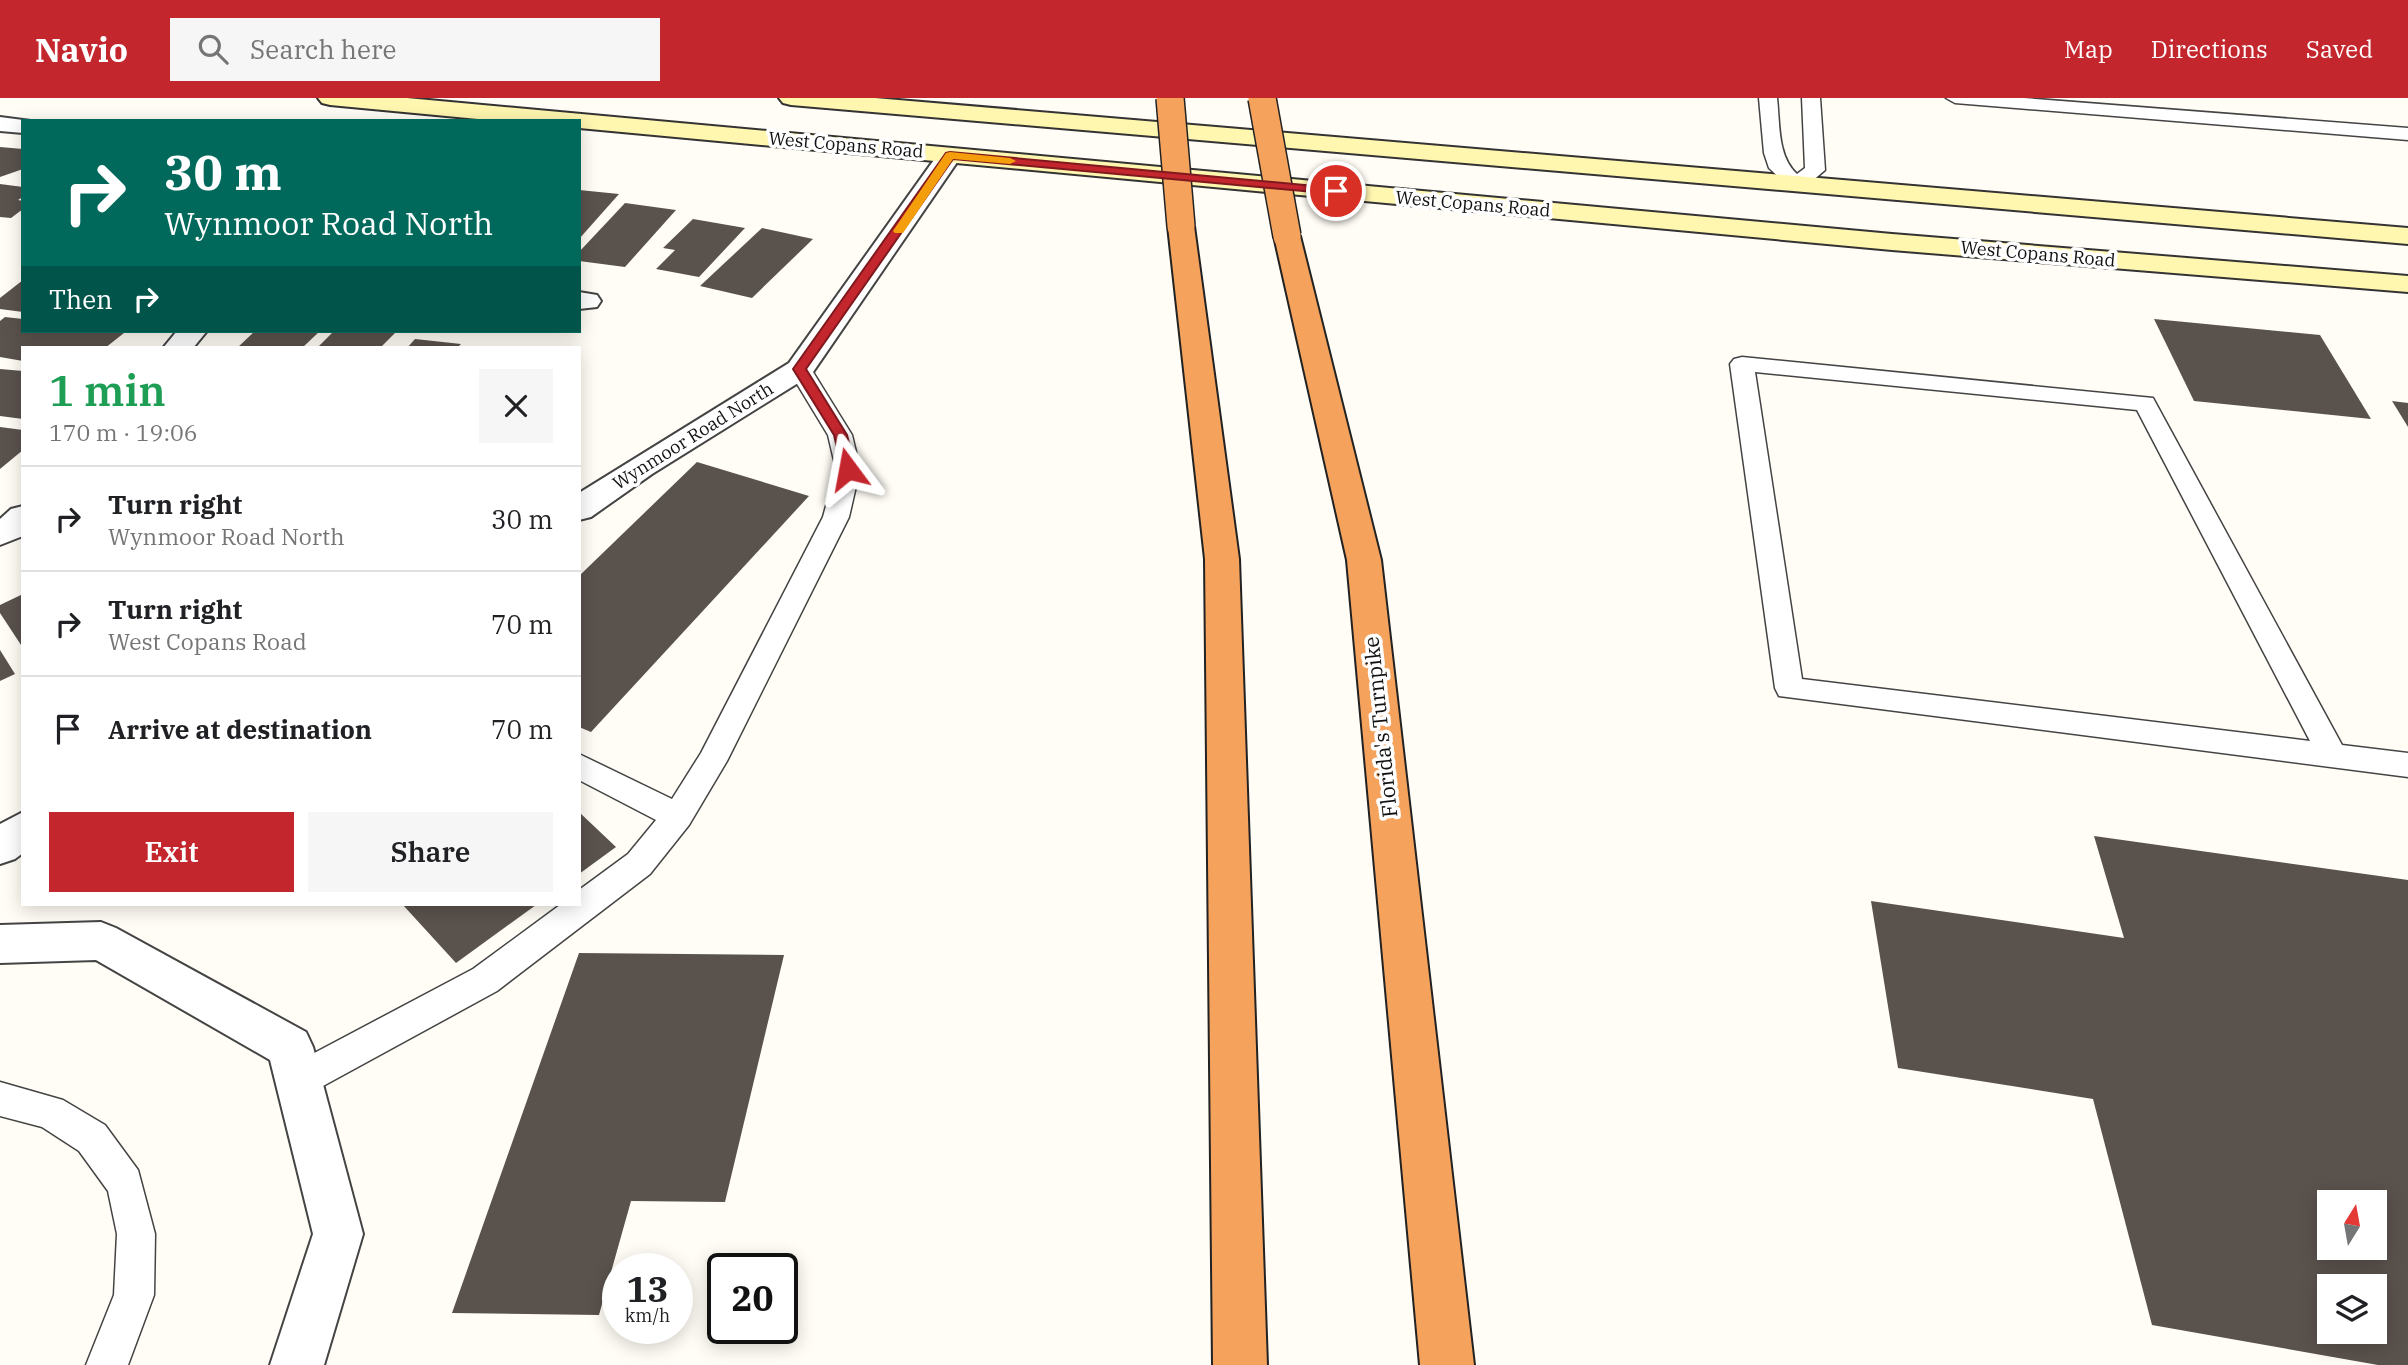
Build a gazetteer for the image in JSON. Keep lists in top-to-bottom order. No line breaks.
{"streets":{"highway":["Florida's Turnpike"],"main road":["West Copans Road"],"street":["Wynmoor Road North"]},"crossings":[["West Copans Road","Wynmoor Road North"]],"north":"top","page":{"header":"Navio","search":"Search here","nav":["Map","Directions","Saved"],"turn":["30 m","Wynmoor Road North"],"then":"Then","heading":["1 min","170 m · 19:06"],"list":[{"name":"Turn right","note":"Wynmoor Road North","value":"30 m"},{"name":"Turn right","note":"West Copans Road","value":"70 m"},{"name":"Arrive at destination","value":"70 m"}],"buttons":["Exit","Share"],"speed":"13 km/h","limit":"20"}}
